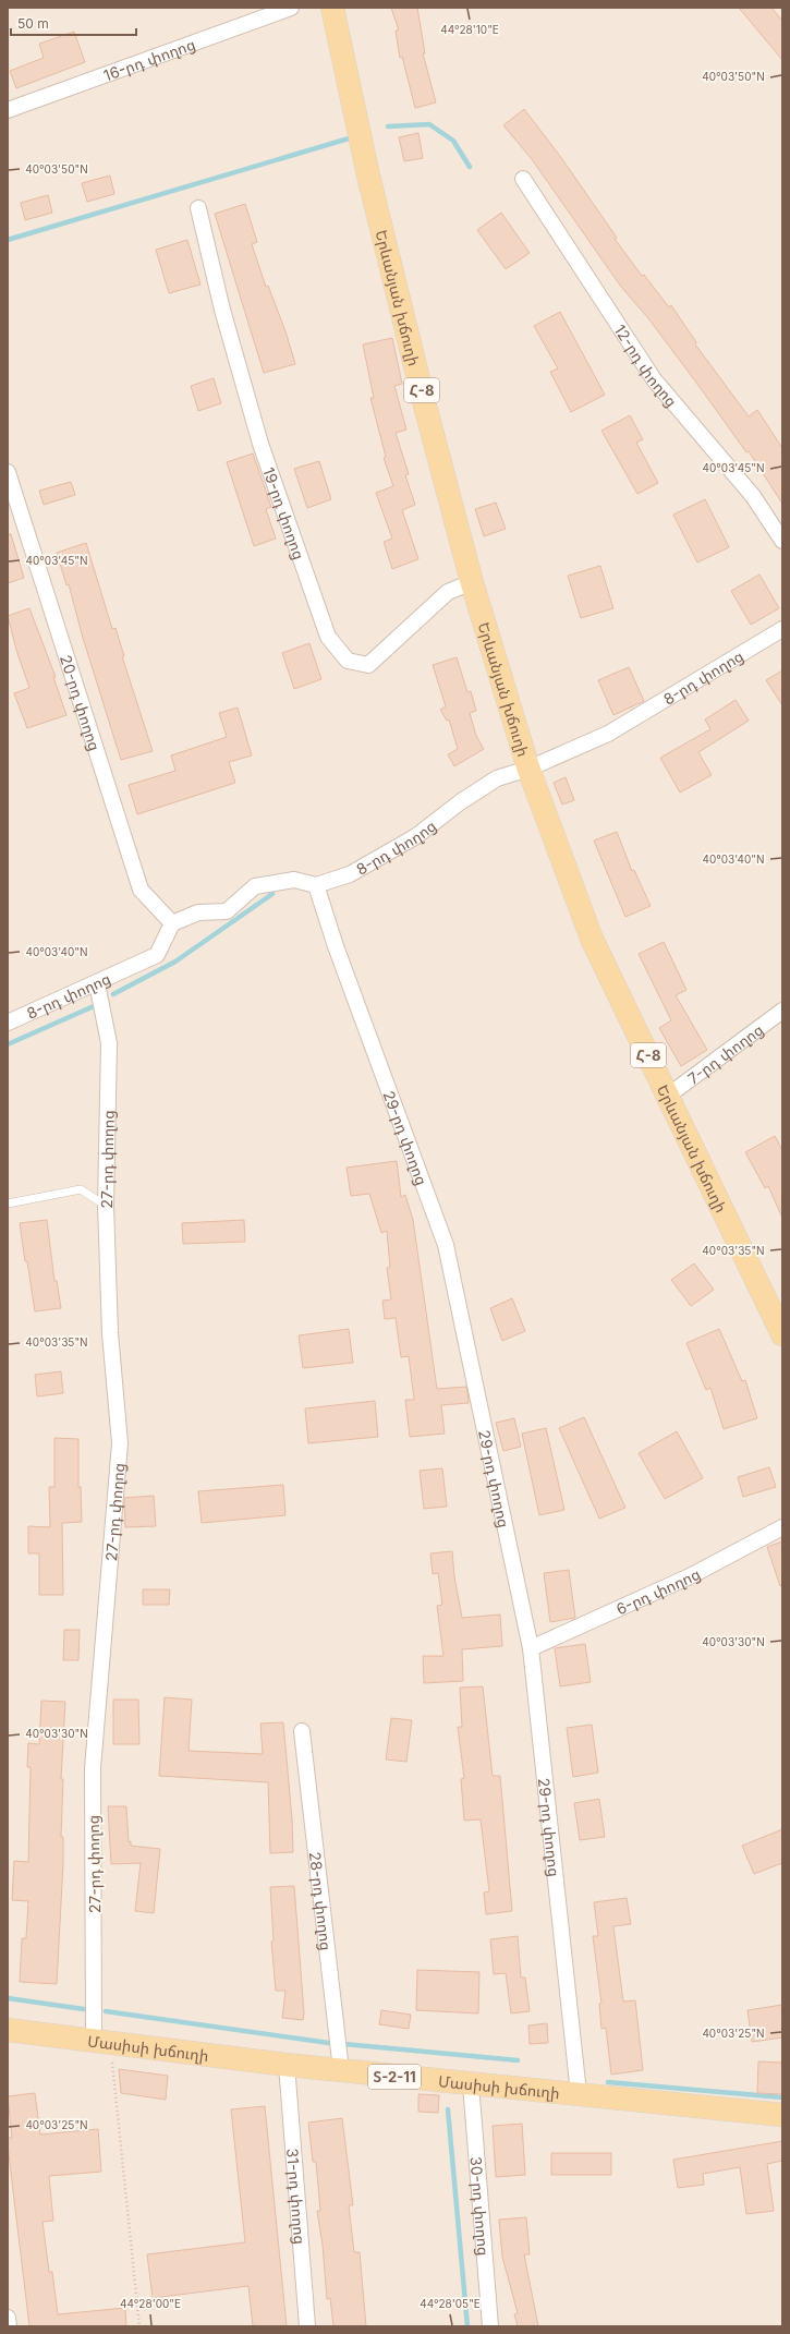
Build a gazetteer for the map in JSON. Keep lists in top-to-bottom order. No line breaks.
{"streets":{"main road":["Երևանյան խճուղի","Հ-8","Մասիսի խճուղի","Տ-2-11"],"street":["16-րդ փողոց","12-րդ փողոց","19-րդ փողոց","8-րդ փողոց","20-րդ փողոց","7-րդ փողոց","29-րդ փողոց","27-րդ փողոց","6-րդ փողոց","28-րդ փողոց","31-րդ փողոց","30-րդ փողոց"]},"crossings":[["Երևանյան խճուղի","19-րդ փողոց"],["Երևանյան խճուղի","8-րդ փողոց"],["Երևանյան խճուղի","7-րդ փողոց"],["8-րդ փողոց","20-րդ փողոց"],["8-րդ փողոց","29-րդ փողոց"],["8-րդ փողոց","27-րդ փողոց"],["29-րդ փողոց","6-րդ փողոց"],["29-րդ փողոց","Մասիսի խճուղի"],["27-րդ փողոց","Մասիսի խճուղի"],["28-րդ փողոց","Մասիսի խճուղի"],["Մասիսի խճուղի","31-րդ փողոց"],["Մասիսի խճուղի","30-րդ փողոց"]],"scale_bar":"50 m","coordinates":["44°28'10\"E","40°03'50\"N","40°03'45\"N","40°03'40\"N","40°03'35\"N","40°03'30\"N","40°03'25\"N","44°28'00\"E","44°28'05\"E"]}
